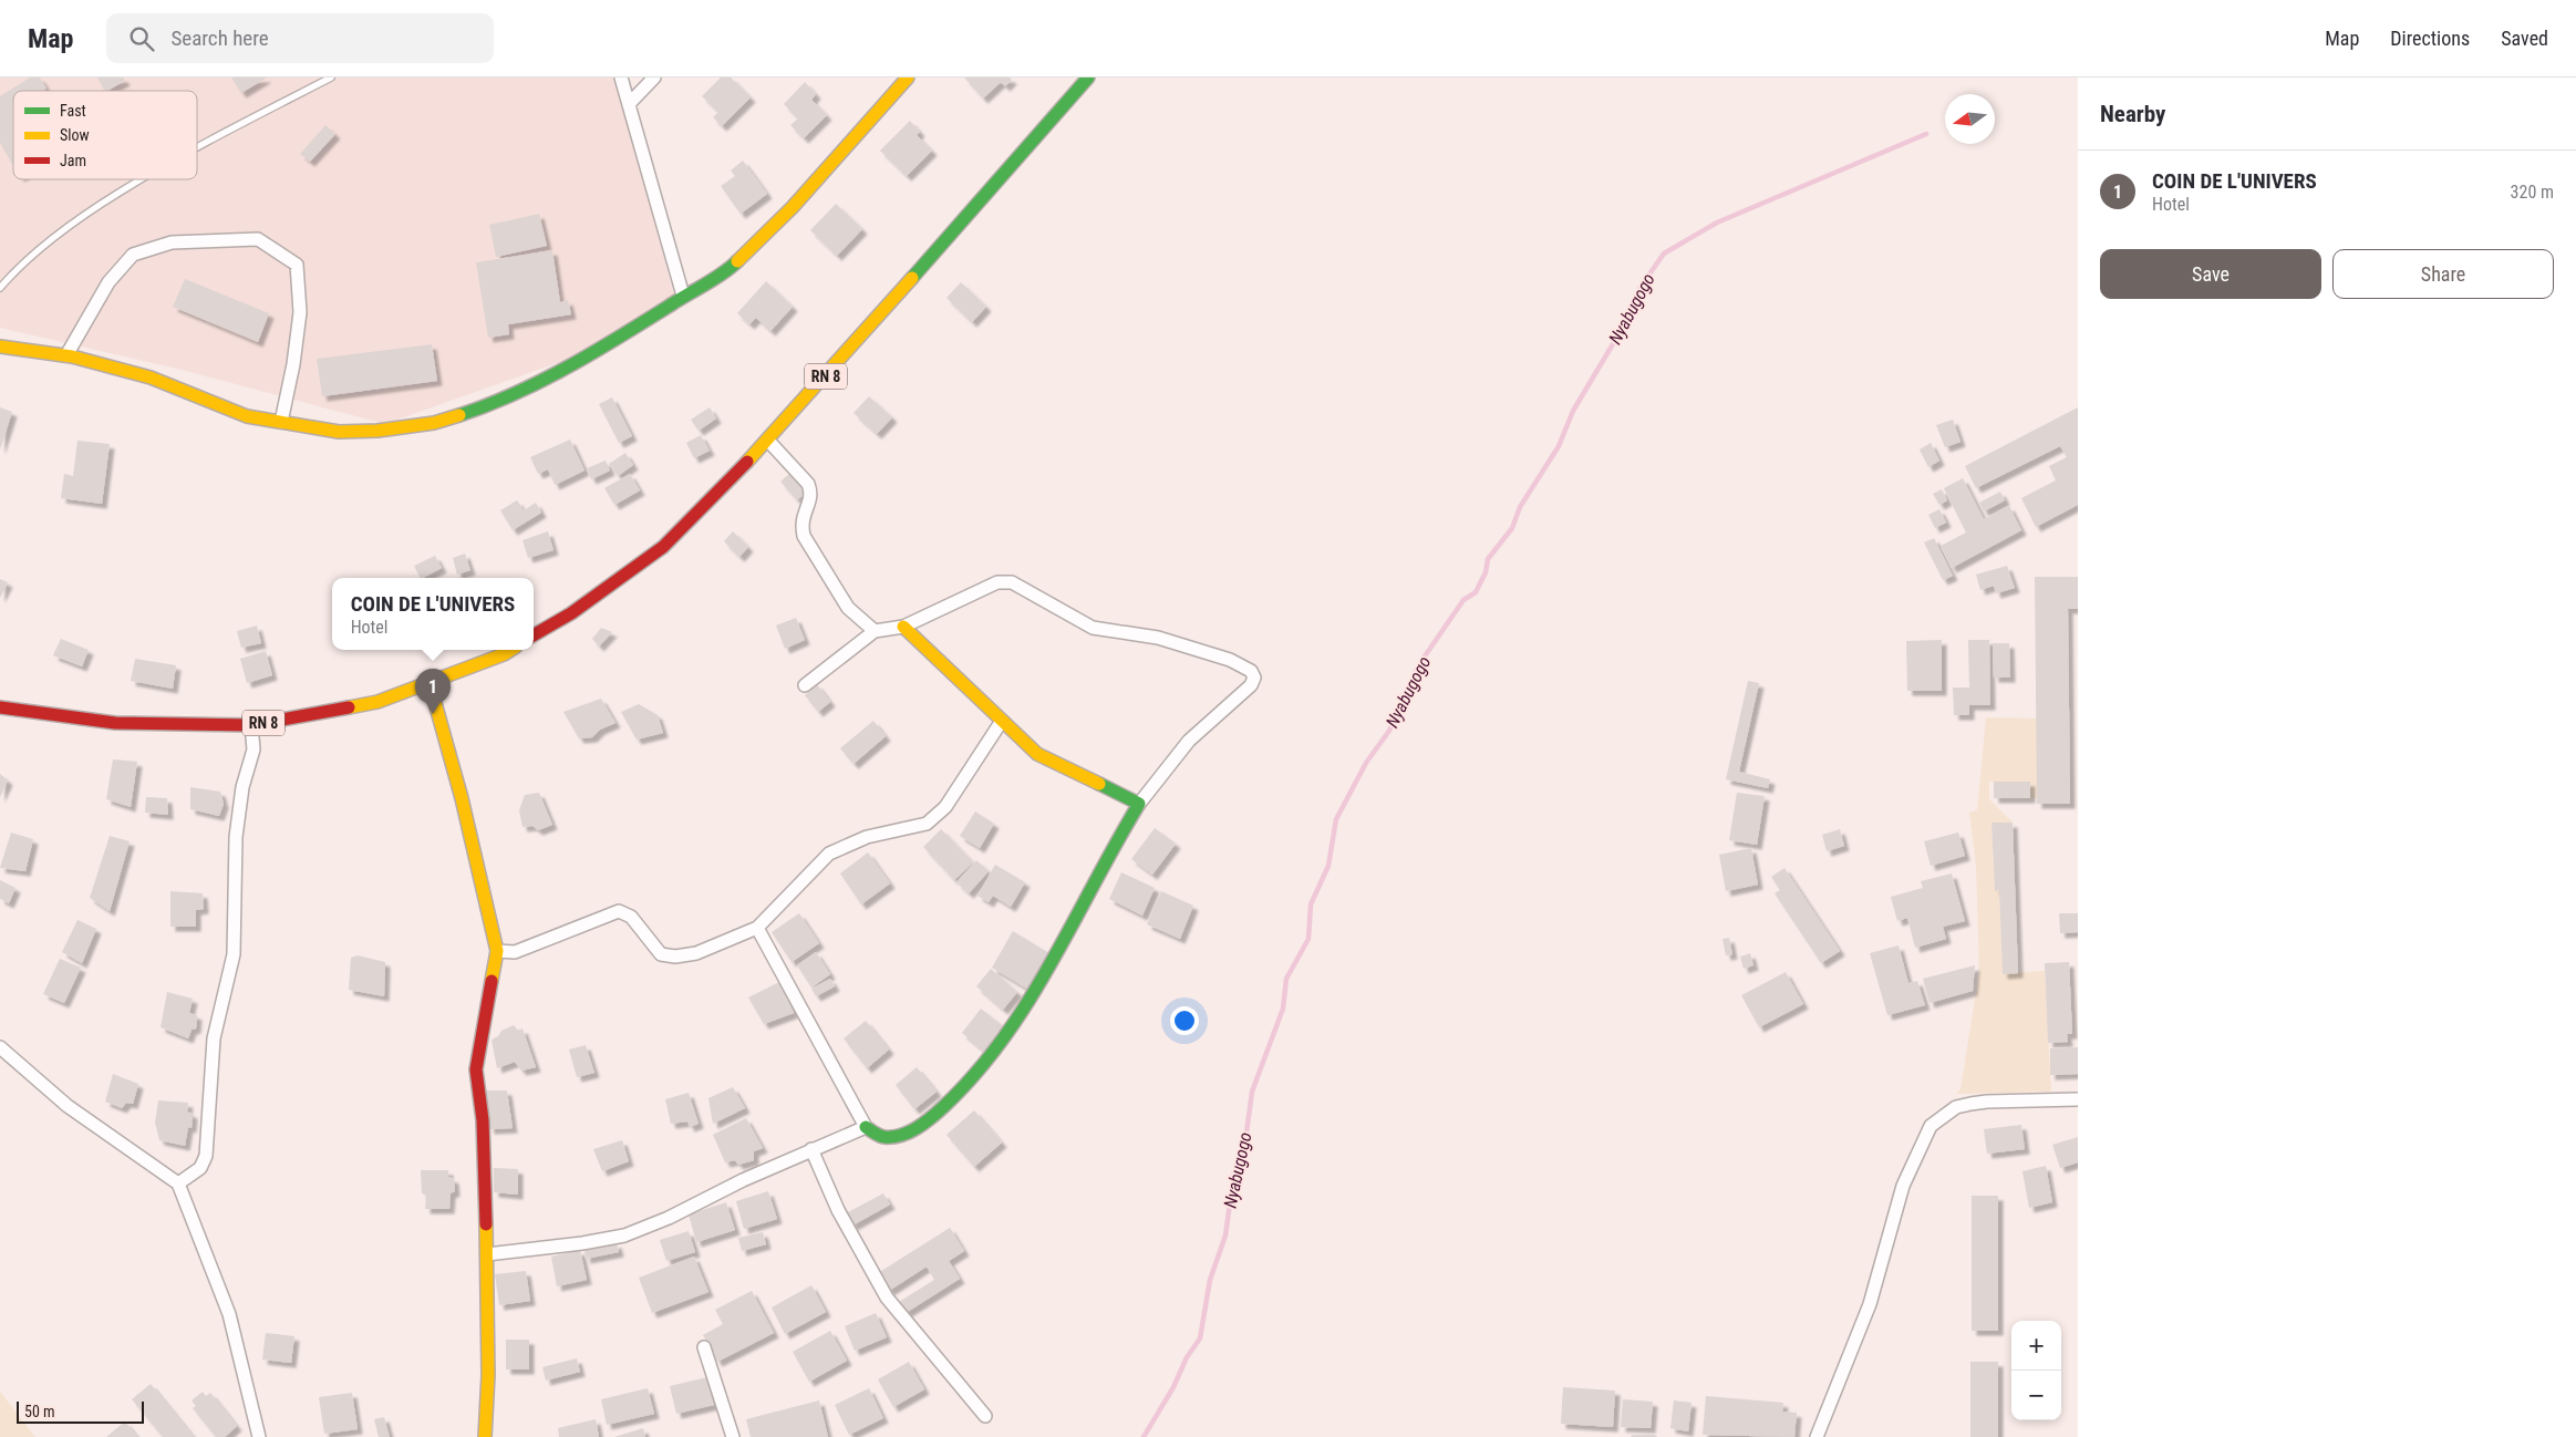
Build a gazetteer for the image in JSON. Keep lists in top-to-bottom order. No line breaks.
{"streets":{"street":["RN 8"]},"water":["Nyabugogo"],"legend":["Fast","Slow","Jam"],"scale_bar":"50 m","north":"left","page":{"header":"Map","search":"Search here","nav":["Map","Directions","Saved"],"heading":"Nearby","list":[{"mark":"1","name":"COIN DE L'UNIVERS","note":"Hotel","value":"320 m"}],"buttons":["Save","Share"],"popup":["COIN DE L'UNIVERS","Hotel"],"pins":"1","map_buttons":["+","−"],"scale":"50 m"}}
